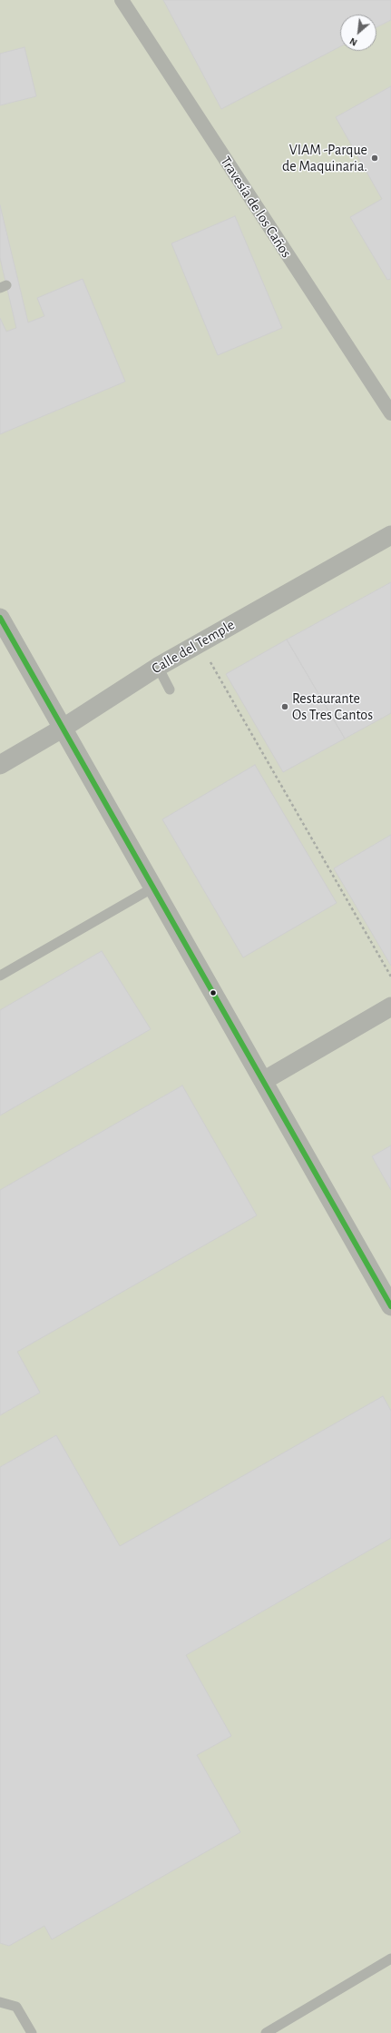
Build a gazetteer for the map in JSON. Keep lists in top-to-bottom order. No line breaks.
{"streets":{"street":["Travesía de los Caños","Calle del Temple"]},"places":["VIAM -Parque de Maquinaria.","Restaurante Os Tres Cantos"],"north":"bottom left"}
